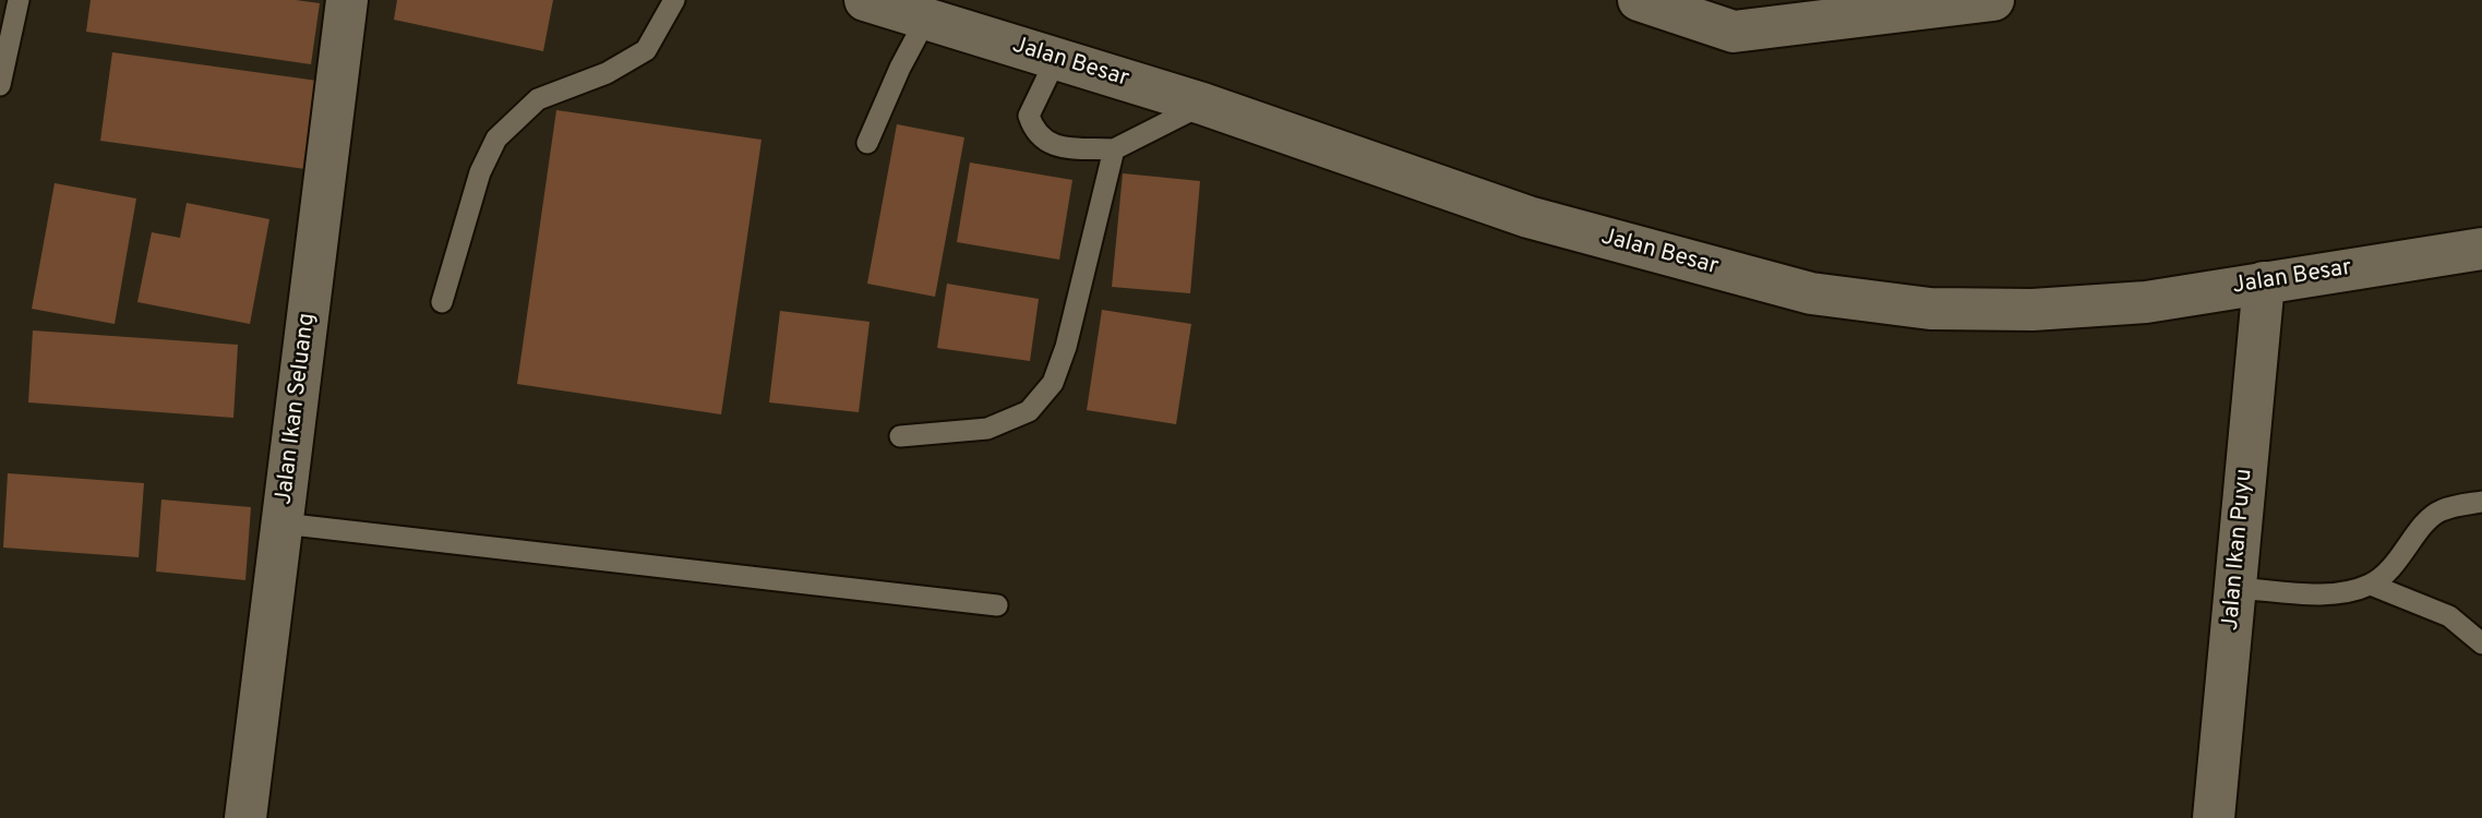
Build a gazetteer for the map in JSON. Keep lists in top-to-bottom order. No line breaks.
{"streets":{"street":["Jalan Besar","Jalan Ikan Seluang","Jalan Ikan Puyu"]},"crossings":[["Jalan Besar","Jalan Ikan Puyu"]]}
